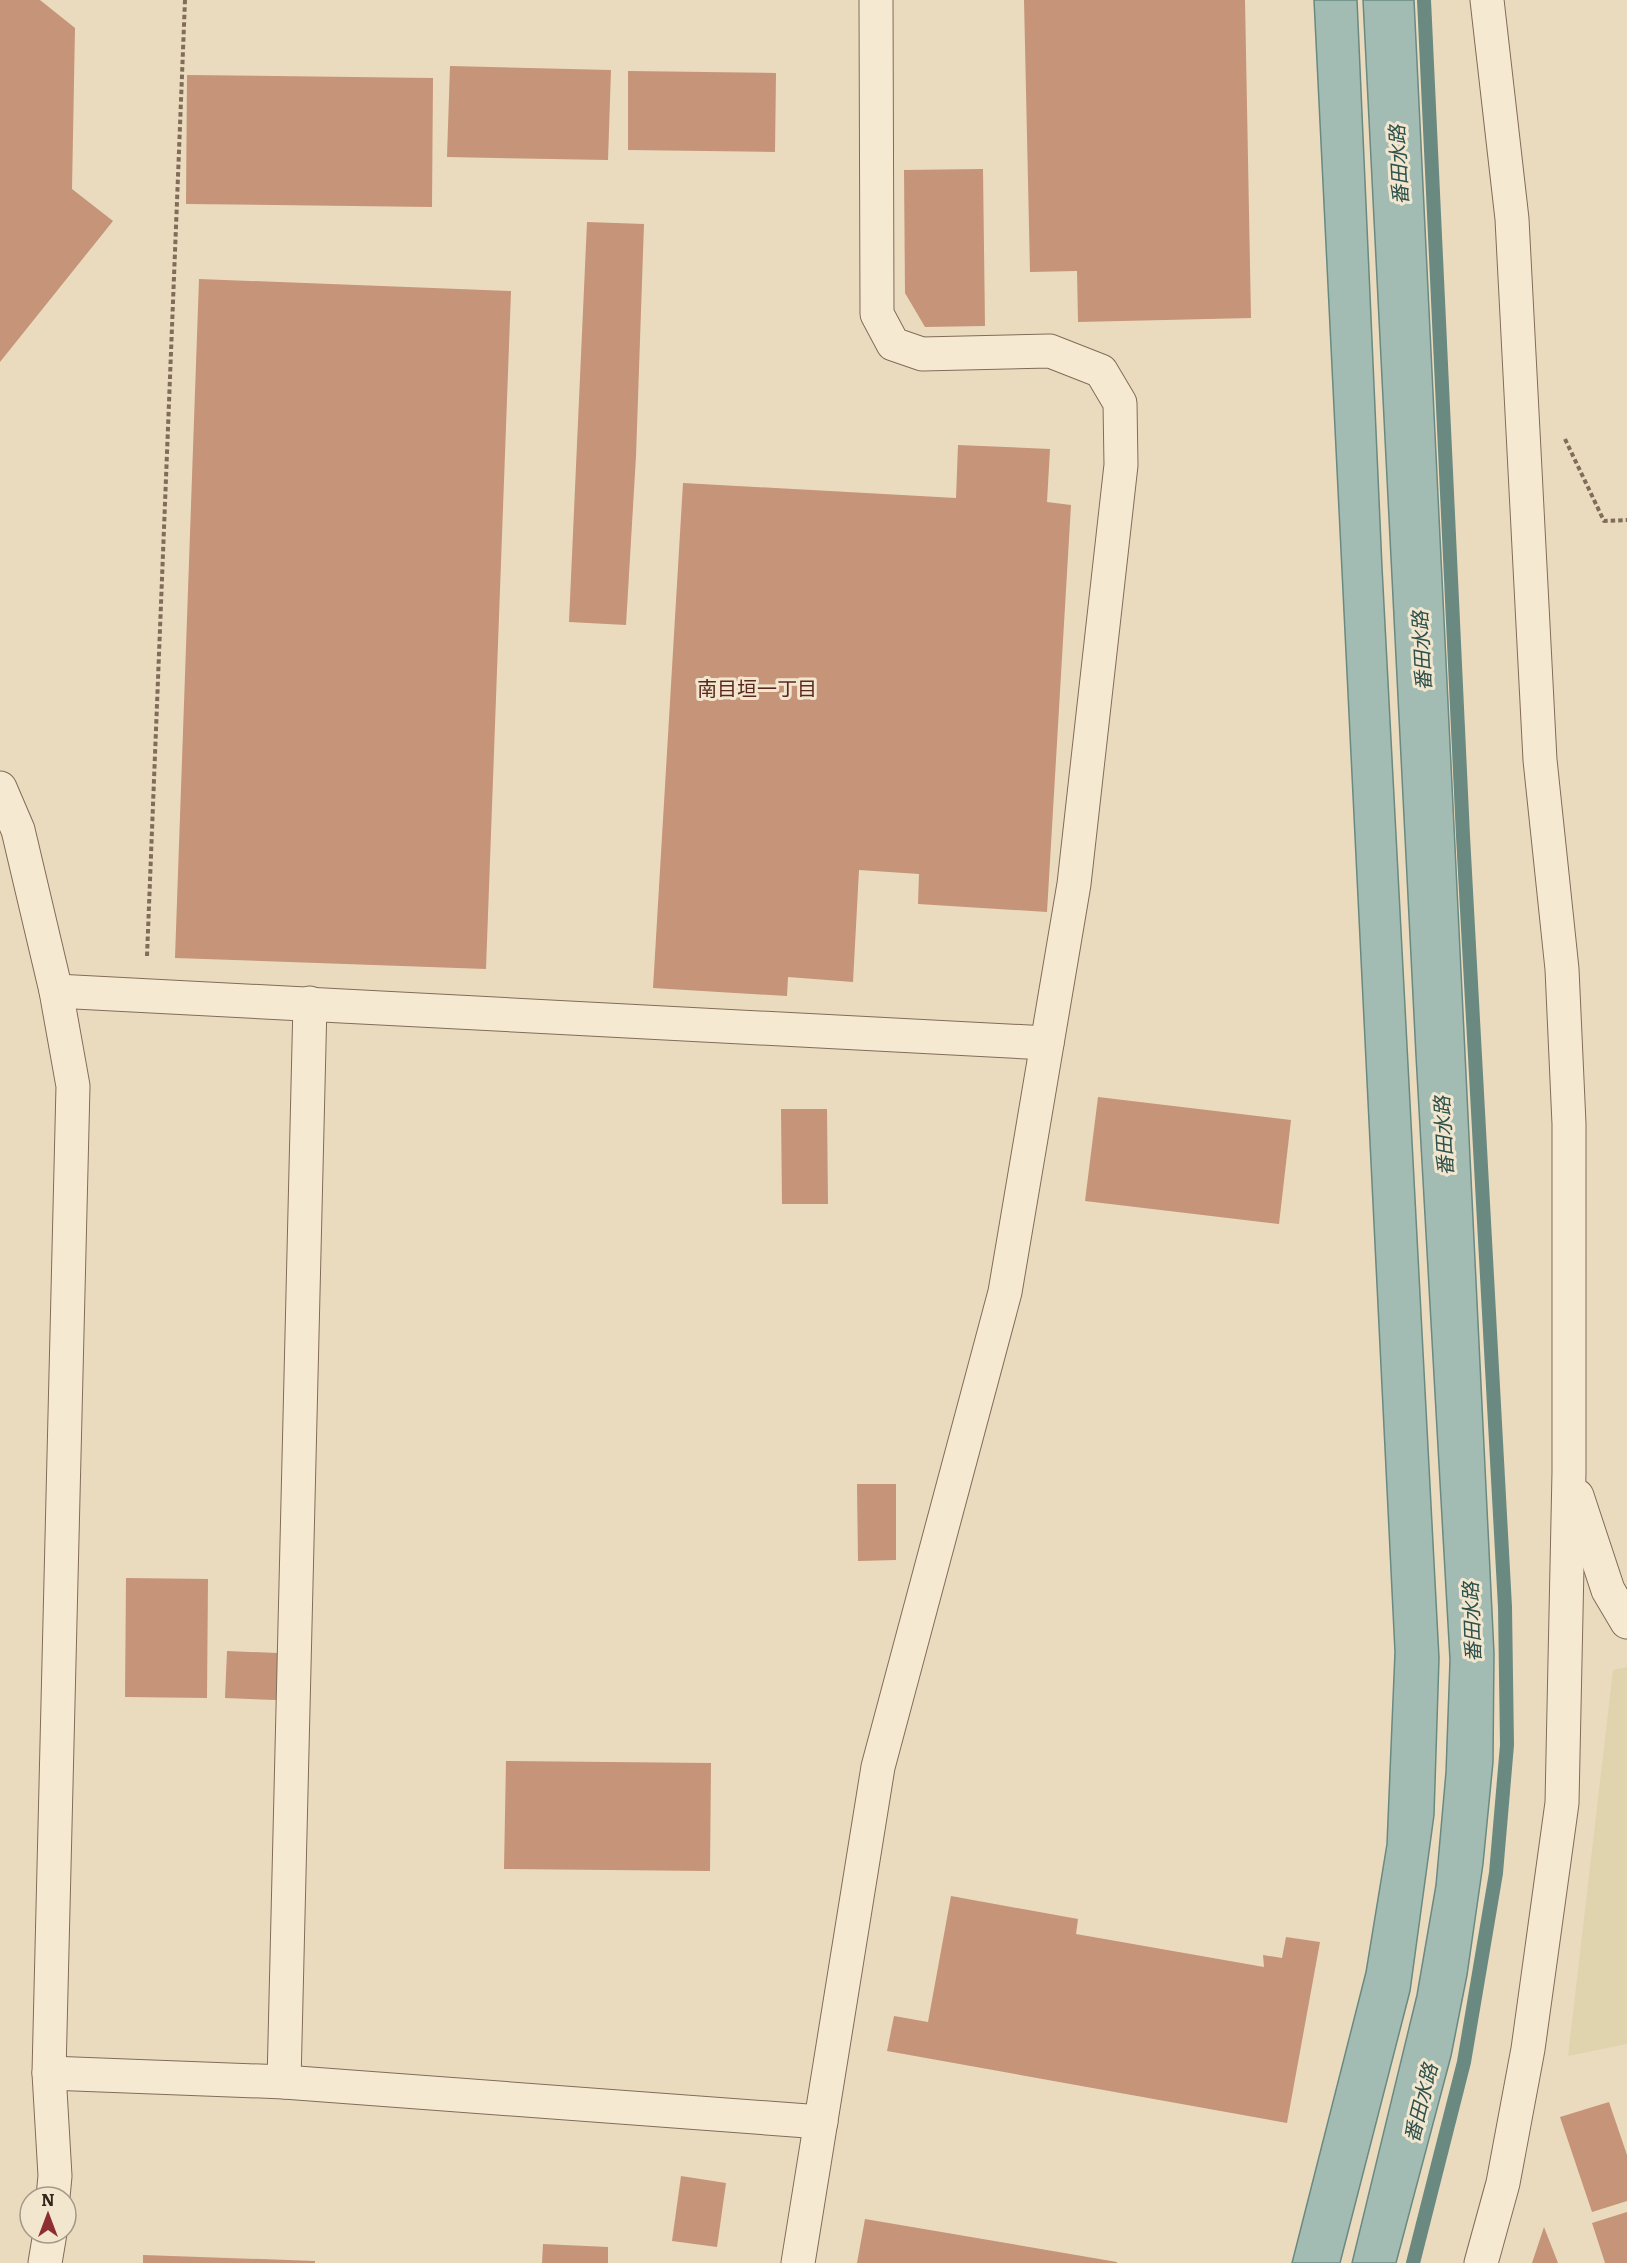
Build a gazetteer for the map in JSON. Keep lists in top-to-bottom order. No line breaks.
{"districts":["南目垣一丁目"],"water":["番田水路"],"north":"top"}
